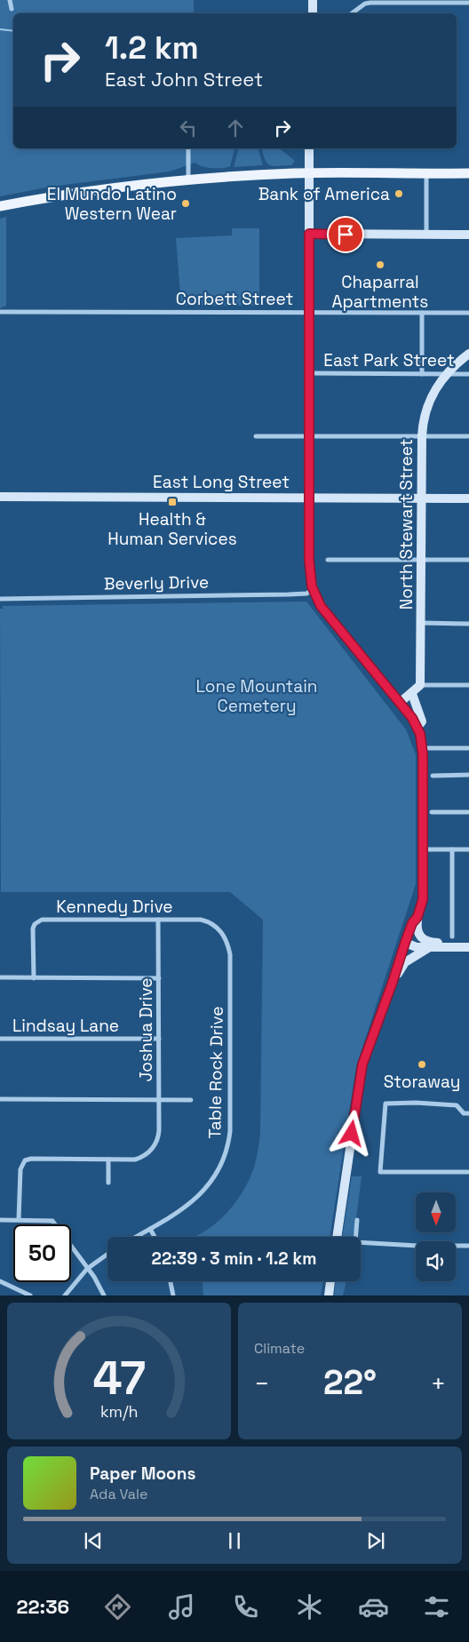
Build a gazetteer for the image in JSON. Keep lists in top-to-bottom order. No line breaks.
{"streets":{"main road":["East Long Street","North Stewart Street"],"street":["Corbett Street","East Park Street","Beverly Drive","Kennedy Drive","Lindsay Lane","Joshua Drive","Table Rock Drive"]},"crossings":[["East Park Street","North Stewart Street"],["East Long Street","North Stewart Street"],["Kennedy Drive","Joshua Drive"],["Kennedy Drive","Table Rock Drive"],["Lindsay Lane","Joshua Drive"]],"parks":["Lone Mountain Cemetery"],"places":{"other":["Bank of America","El Mundo Latino Western Wear","Chaparral Apartments","Storaway"],"transit":["Health & Human Services"]},"north":"bottom","page":{"turn":["1.2 km","East John Street"],"limit":"50","trip":"22:39 · 3 min · 1.2 km","tile":"Climate","heat":["−","22°","+"],"song":["Paper Moons","Ada Vale"],"tabs":"22:36","gauge":["47","km/h"]}}
